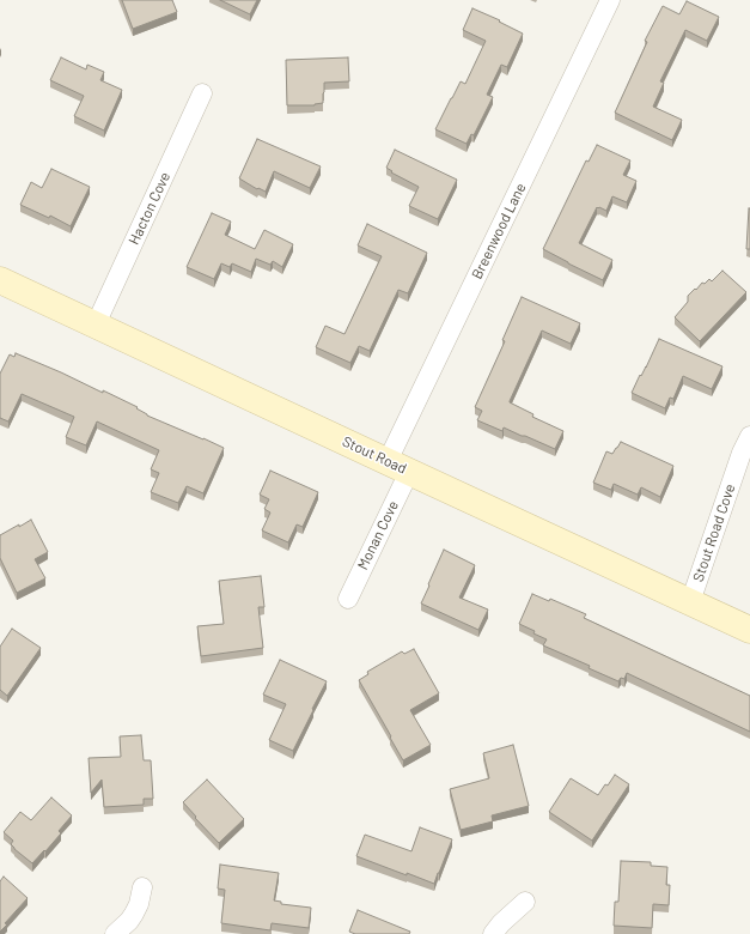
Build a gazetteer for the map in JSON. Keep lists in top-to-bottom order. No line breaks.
{"streets":{"street":["Hacton Cove","Breenwood Lane","Stout Road","Stout Road Cove","Monan Cove"]},"crossings":[["Hacton Cove","Stout Road"],["Breenwood Lane","Stout Road"],["Breenwood Lane","Monan Cove"],["Stout Road","Stout Road Cove"],["Stout Road","Monan Cove"]]}
